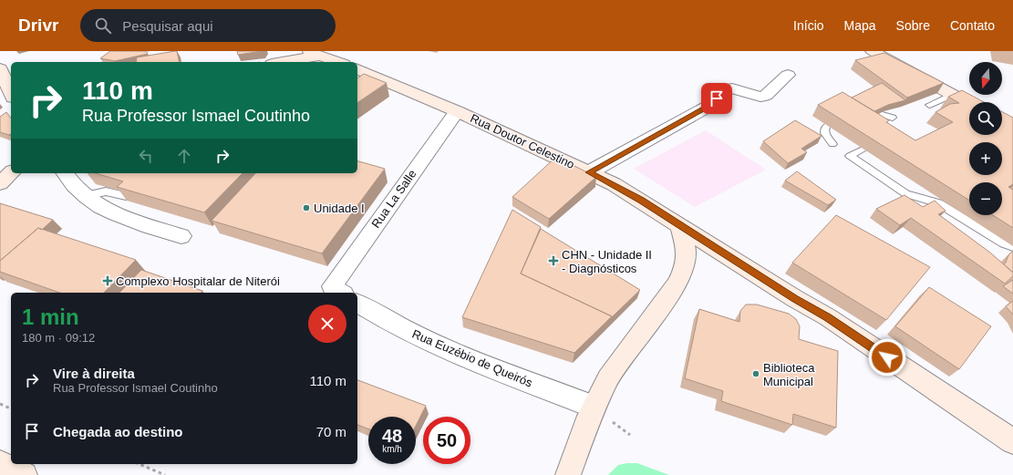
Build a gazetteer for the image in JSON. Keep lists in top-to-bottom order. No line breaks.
{"streets":{"main road":["Rua Doutor Celestino"],"street":["Rua La Salle","Rua Euzébio de Queirós"]},"crossings":[["Rua Doutor Celestino","Rua La Salle"]],"places":{"other":["Unidade I","Biblioteca Municipal"],"health":["CHN - Unidade II - Diagnósticos","Complexo Hospitalar de Niterói"]},"north":"bottom","page":{"header":"Drivr","search":"Pesquisar aqui","nav":["Início","Mapa","Sobre","Contato"],"map_buttons":["+","−"],"turn":["110 m","Rua Professor Ismael Coutinho"],"heading":["1 min","180 m · 09:12"],"list":[{"name":"Vire à direita","note":"Rua Professor Ismael Coutinho","value":"110 m"},{"name":"Chegada ao destino","value":"70 m"}],"speed":"48 km/h","limit":"50"}}
